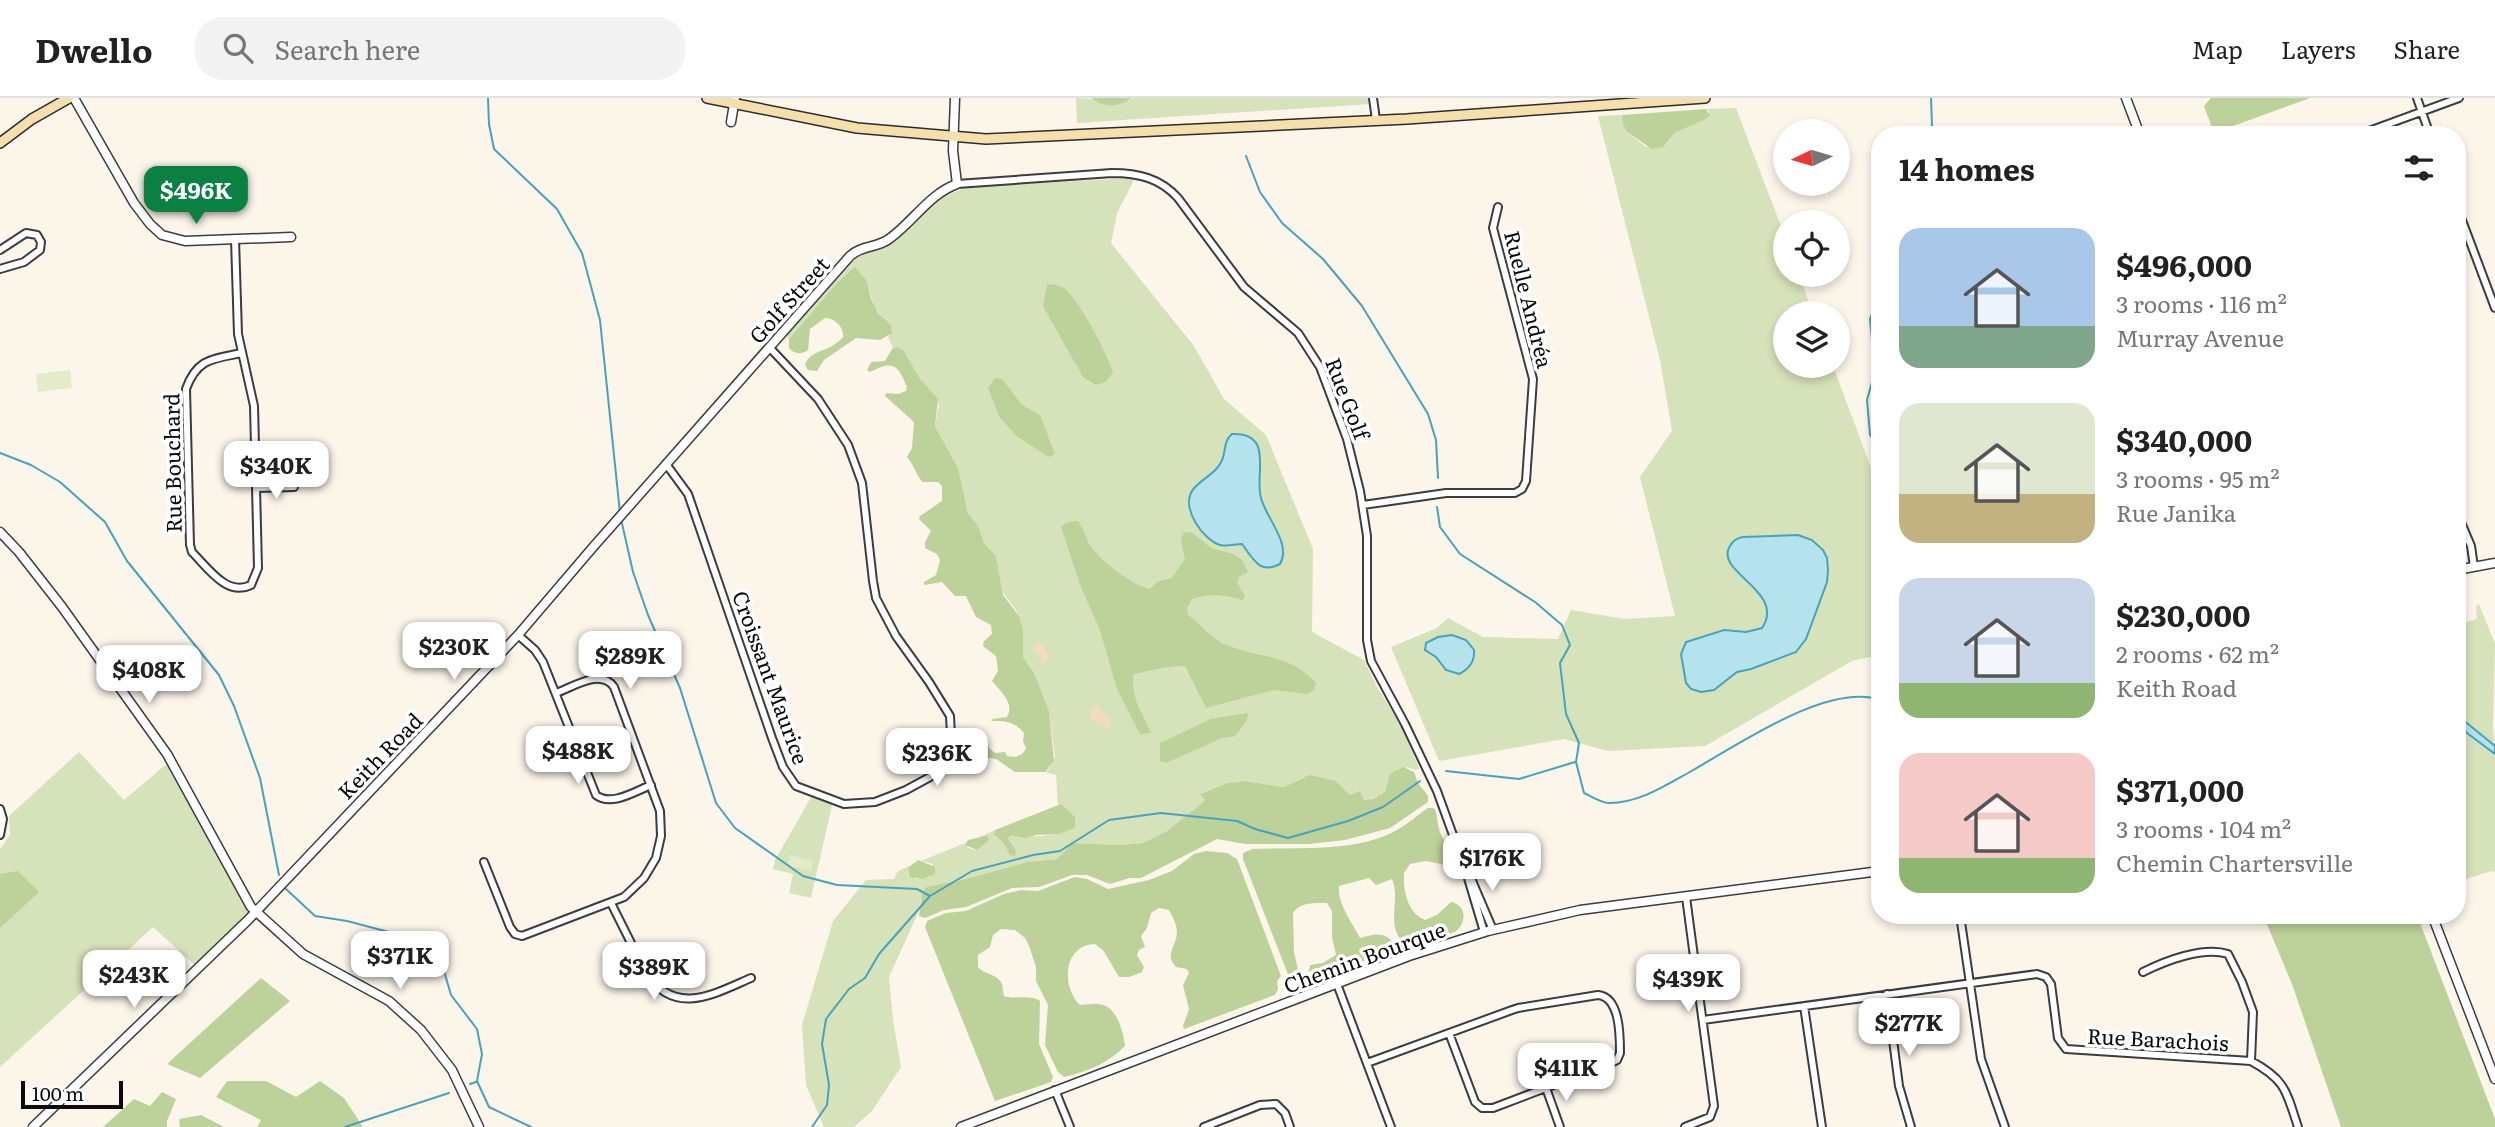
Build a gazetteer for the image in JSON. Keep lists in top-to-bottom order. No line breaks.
{"streets":{"street":["Golf Street","Ruelle Andréa","Rue Golf","Rue Bouchard","Croissant Maurice","Keith Road","Chemin Bourque","Rue Barachois"]},"crossings":[["Golf Street","Rue Golf"],["Golf Street","Croissant Maurice"],["Golf Street","Keith Road"],["Ruelle Andréa","Rue Golf"],["Rue Golf","Chemin Bourque"],["Croissant Maurice","Keith Road"]],"scale_bar":"100 m","north":"left","page":{"header":"Dwello","search":"Search here","nav":["Map","Layers","Share"],"heading":"14 homes","price":["$496K","$340K","$230K","$289K","$408K","$488K","$236K","$176K","$371K","$389K","$243K","$439K","$277K","$411K"],"list":[{"name":"$496,000","note":"3 rooms · 116 m² · Murray Avenue"},{"name":"$340,000","note":"3 rooms · 95 m² · Rue Janika"},{"name":"$230,000","note":"2 rooms · 62 m² · Keith Road"},{"name":"$371,000","note":"3 rooms · 104 m² · Chemin Chartersville"}],"scale":"100 m"}}
